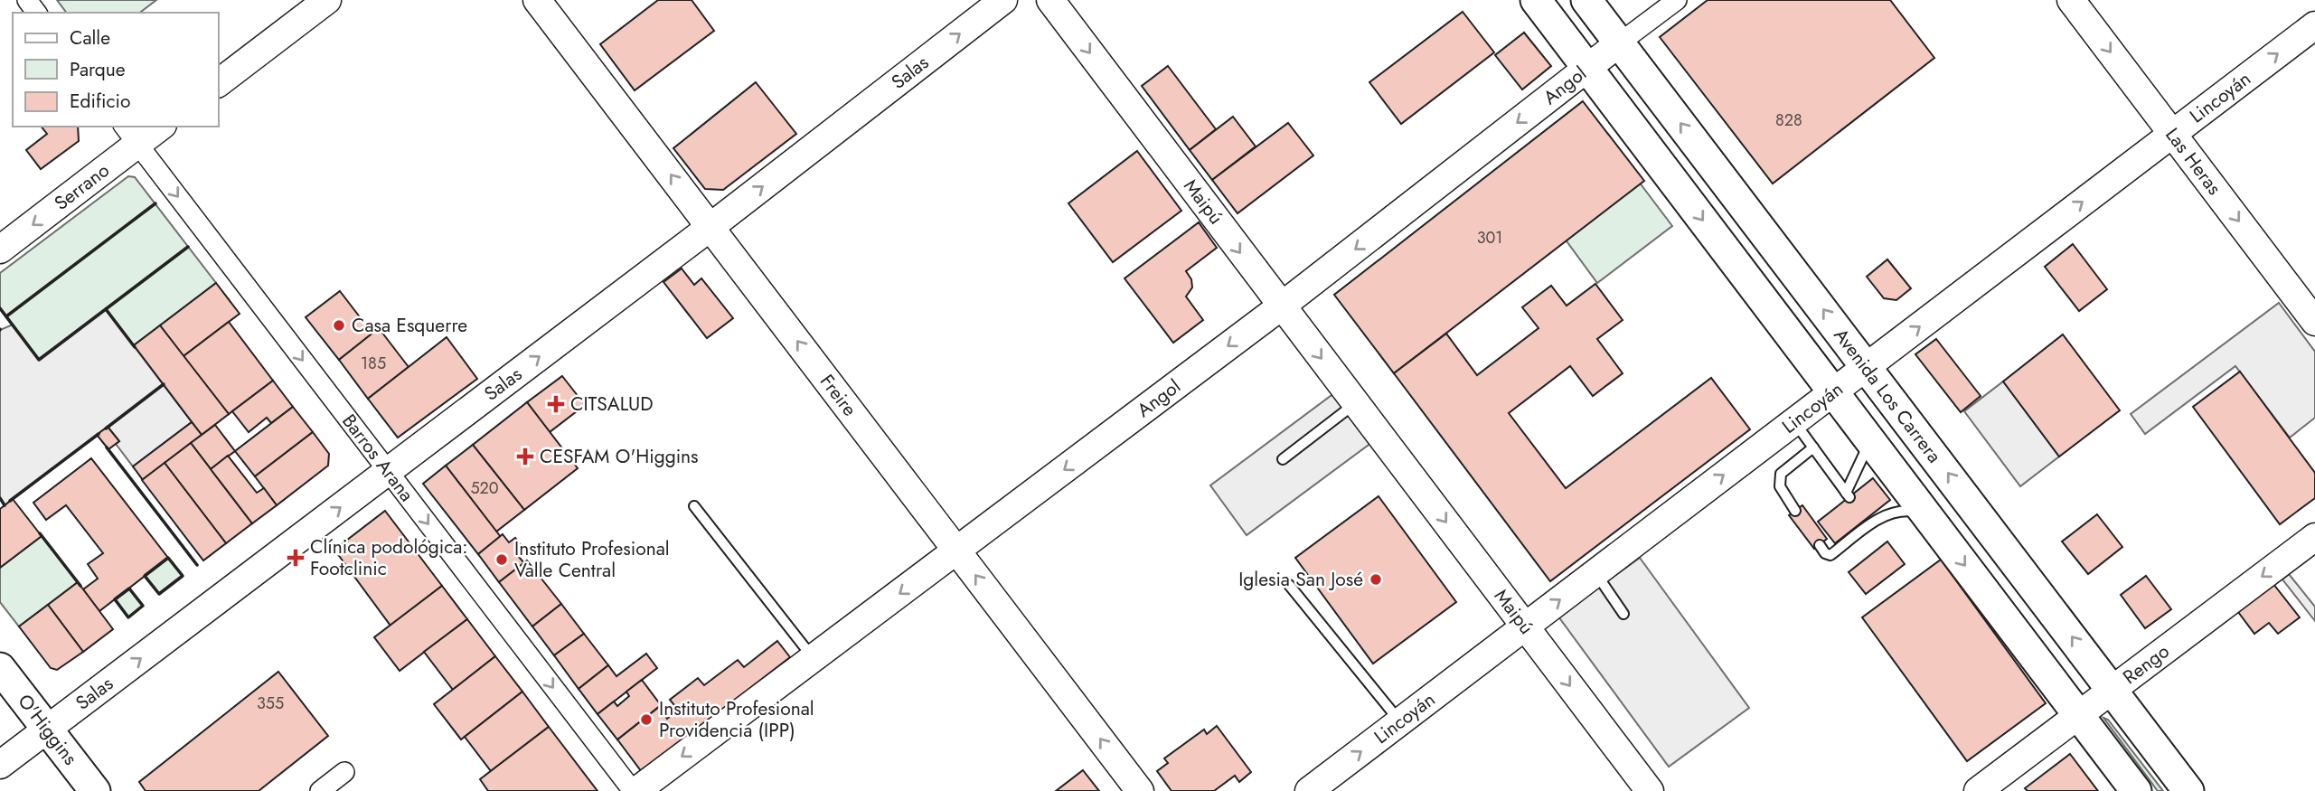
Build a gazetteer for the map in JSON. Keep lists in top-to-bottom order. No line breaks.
{"streets":{"main road":["Avenida Los Carrera","O'Higgins"],"street":["Salas","Angol","Lincoyán","Las Heras","Serrano","Maipú","Freire","Barros Arana","Rengo"]},"crossings":[["Salas","Freire"],["Salas","Barros Arana"],["Salas","O'Higgins"],["Angol","Maipú"],["Angol","Freire"],["Angol","Avenida Los Carrera"],["Angol","Barros Arana"],["Lincoyán","Las Heras"],["Lincoyán","Maipú"],["Lincoyán","Avenida Los Carrera"],["Serrano","Barros Arana"],["Avenida Los Carrera","Rengo"]],"one_way":["Salas","Angol","Lincoyán","Las Heras","Serrano","Maipú","Freire","Barros Arana","Rengo"],"places":{"other":["Casa Esquerre","Instituto Profesional Valle Central","Iglesia San José","Instituto Profesional Providencia (IPP)"],"health":["CITSALUD","CESFAM O'Higgins","Clínica podológica: Footclinic"]},"house_numbers":["828","301","185","520","355"],"legend":["Calle","Parque","Edificio"]}
